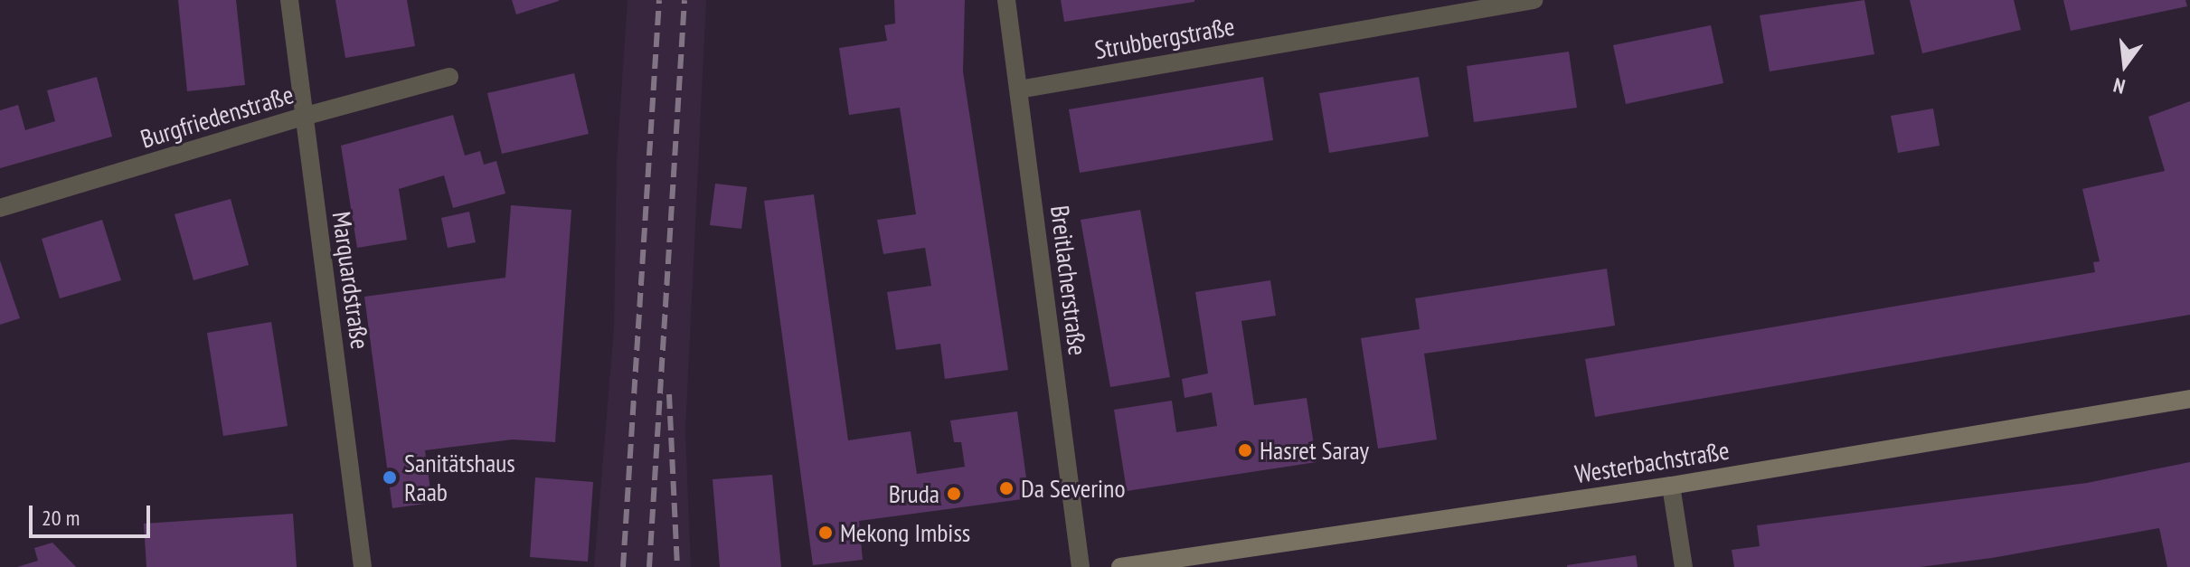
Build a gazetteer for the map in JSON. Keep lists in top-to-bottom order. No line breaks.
{"streets":{"street":["Strubbergstraße","Burgfriedenstraße","Marquardstraße","Breitlacherstraße","Westerbachstraße"]},"crossings":[["Strubbergstraße","Breitlacherstraße"],["Burgfriedenstraße","Marquardstraße"]],"places":["Hasret Saray","Sanitätshaus Raab","Da Severino","Bruda","Mekong Imbiss"],"scale_bar":"20 m","north":"bottom"}
